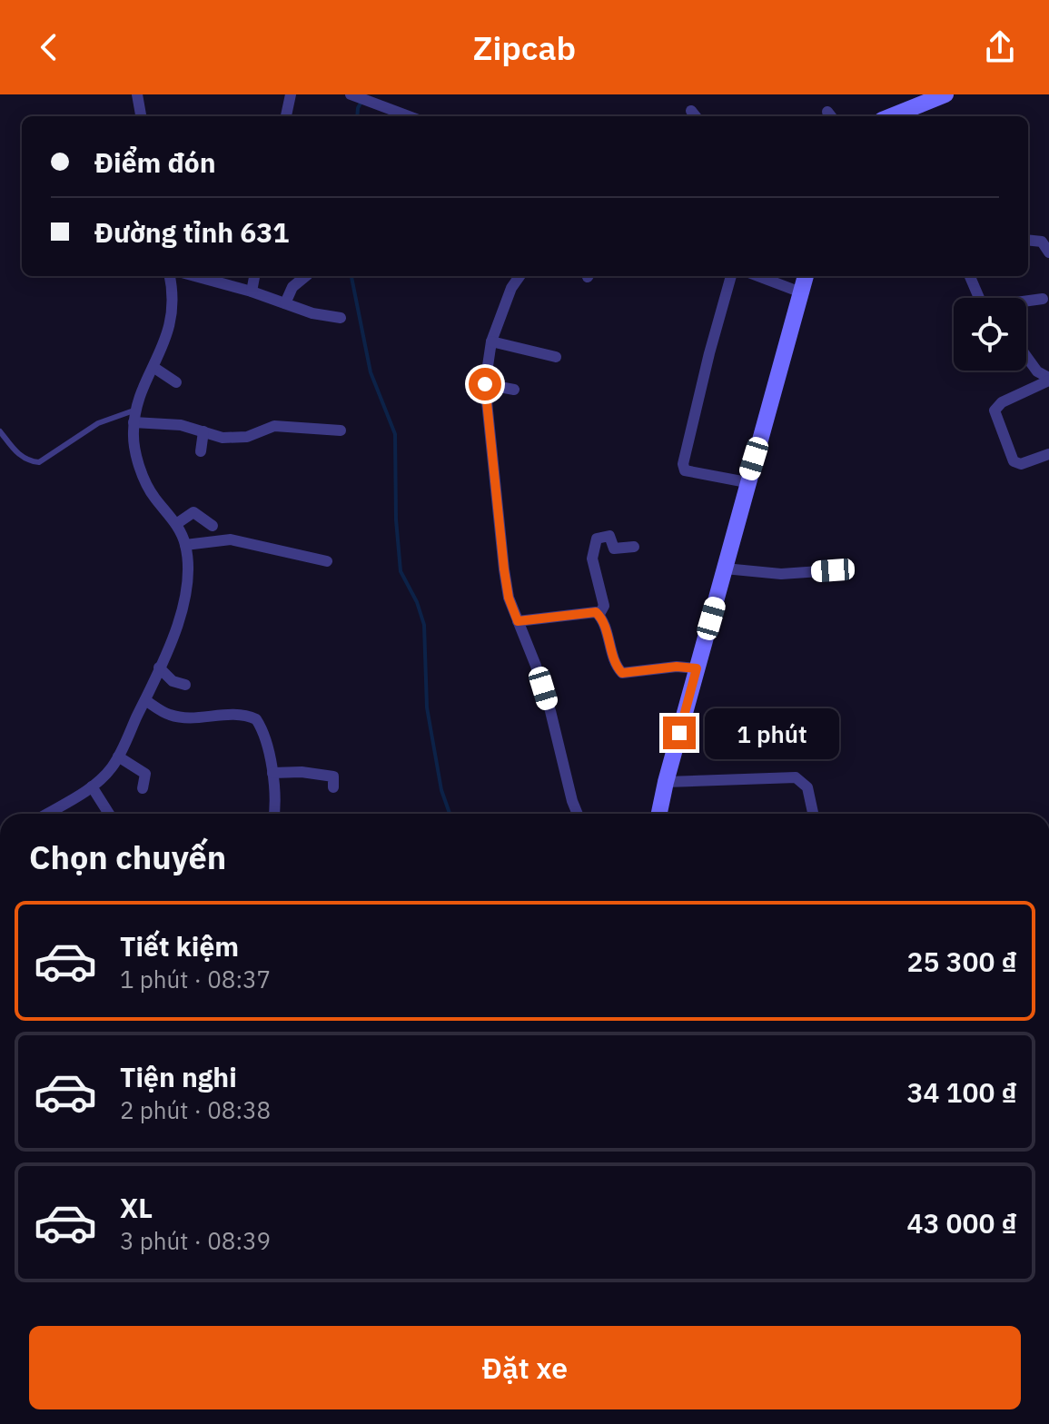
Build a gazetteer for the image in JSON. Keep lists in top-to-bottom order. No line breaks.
{"page":{"header":"Zipcab","banner":["Điểm đón","Đường tỉnh 631"],"bubble":"1 phút","heading":"Chọn chuyến","list":[{"name":"Tiết kiệm","note":"1 phút · 08:37","value":"25 300 ₫"},{"name":"Tiện nghi","note":"2 phút · 08:38","value":"34 100 ₫"},{"name":"XL","note":"3 phút · 08:39","value":"43 000 ₫"}],"buttons":"Đặt xe"}}
